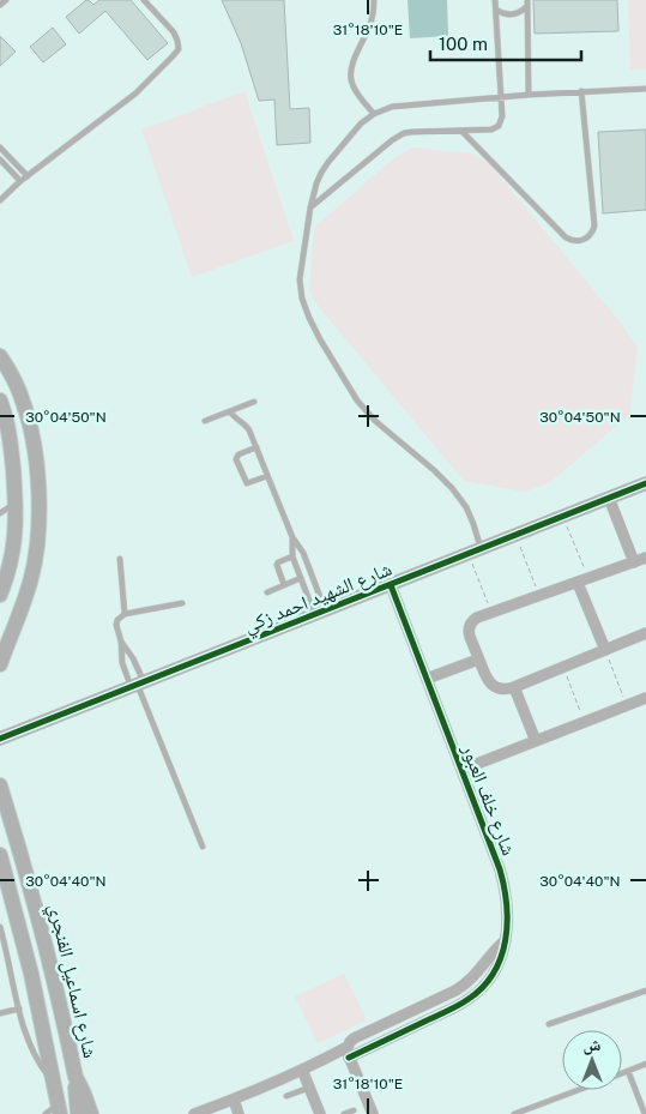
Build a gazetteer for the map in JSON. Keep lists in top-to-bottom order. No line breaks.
{"streets":{"main road":["شارع اسماعيل الفنجري"],"street":["شارع الشهيد احمد زكي","شارع خلف العبور"]},"crossings":[["شارع الشهيد احمد زكي","شارع خلف العبور"]],"scale_bar":"100 m","north":"top","coordinates":["31°18'10\"E","30°04'50\"N","30°04'40\"N"]}
